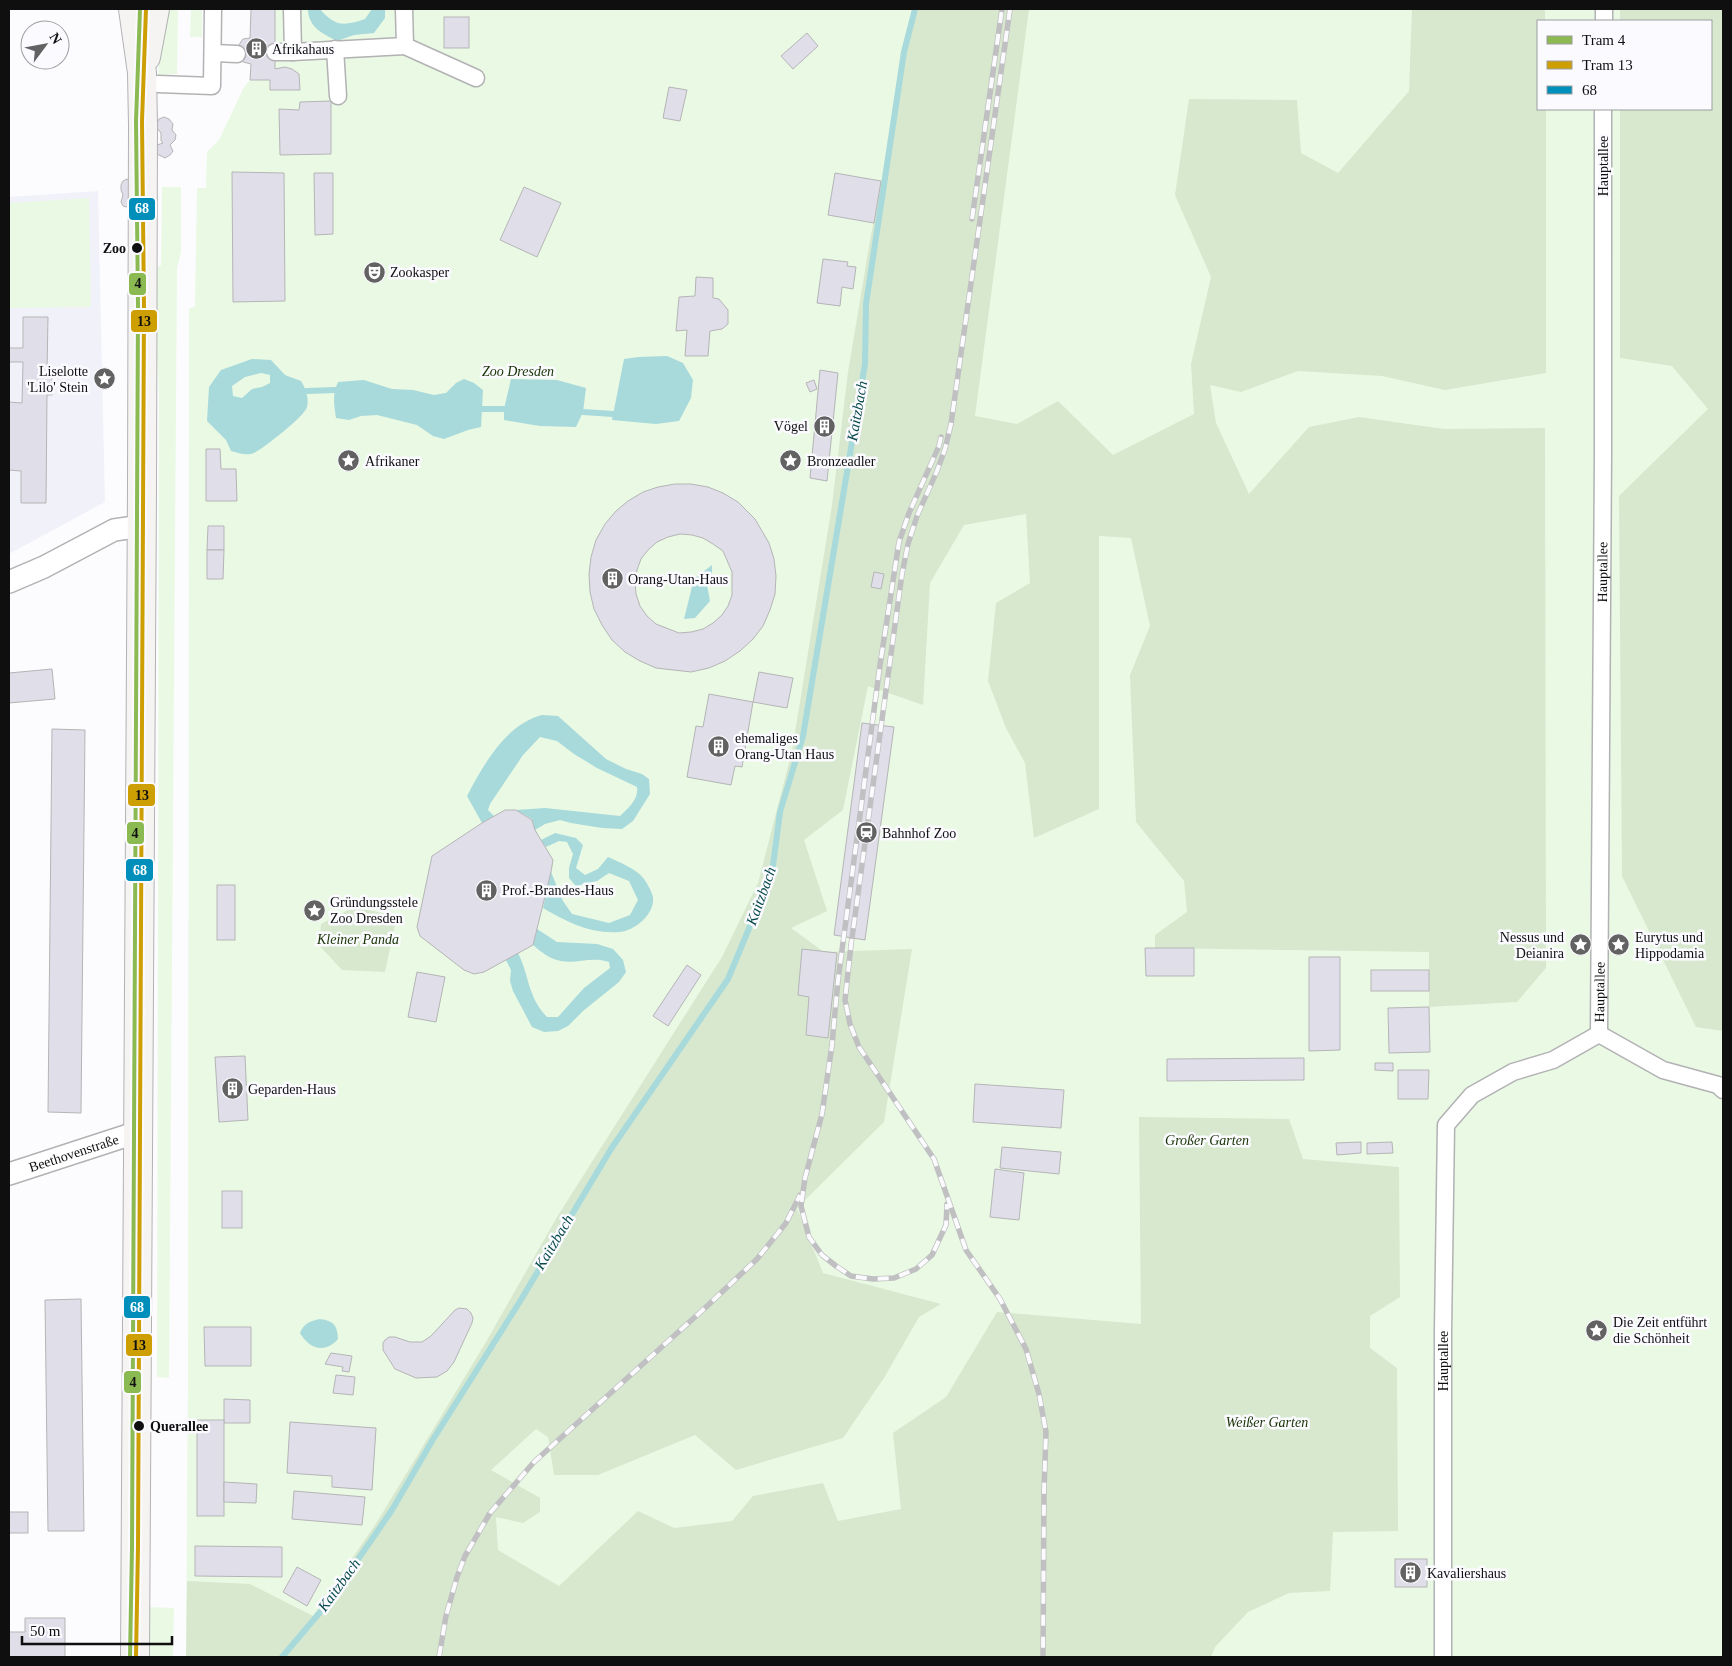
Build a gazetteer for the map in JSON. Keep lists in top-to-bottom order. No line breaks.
{"streets":{"street":["Hauptallee","Beethovenstraße"]},"water":["Kaitzbach"],"parks":["Zoo Dresden","Kleiner Panda","Großer Garten","Weißer Garten"],"places":{"building":["Afrikahaus","Vögel","Orang-Utan-Haus","ehemaliges Orang-Utan Haus","Prof.-Brandes-Haus","Geparden-Haus","Kavaliershaus"],"other":["Zoo","Querallee"],"theatre":["Zookasper"],"place":["Liselotte 'Lilo' Stein","Afrikaner","Bronzeadler","Gründungsstele Zoo Dresden","Nessus und Deianira","Eurytus und Hippodamia","Die Zeit entführt die Schönheit"],"station":["Bahnhof Zoo"]},"lines":["tram line 4","tram line 13","transit line 68"],"legend":["Tram 4","Tram 13","68"],"scale_bar":"50 m","north":"top right"}
